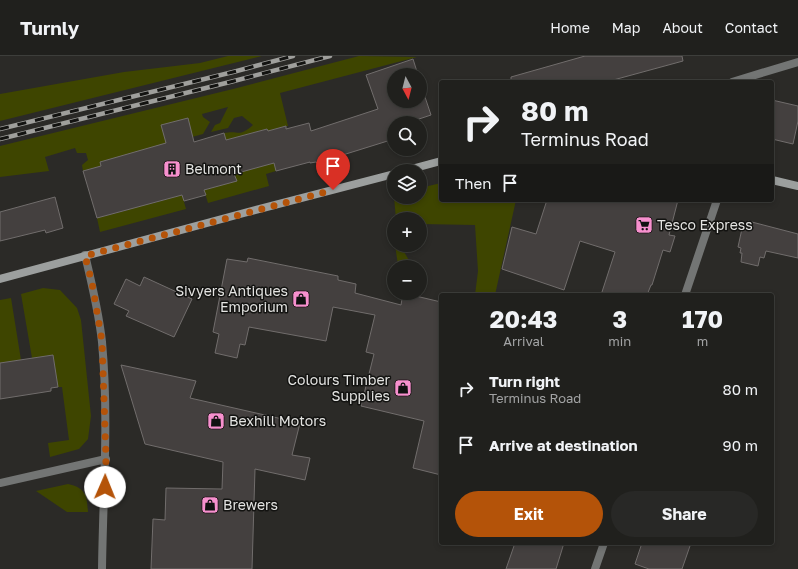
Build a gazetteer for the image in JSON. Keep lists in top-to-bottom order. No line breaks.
{"places":{"building":["Belmont"],"supermarket":["Tesco Express"],"shop":["Sivyers Antiques Emporium","Colours Timber Supplies","Bexhill Motors","Brewers"]},"north":"bottom","page":{"header":"Turnly","nav":["Home","Map","About","Contact"],"map_buttons":["+","−"],"turn":["80 m","Terminus Road"],"then":"Then","eta":["20:43","Arrival","3","min","170","m"],"list":[{"name":"Turn right","note":"Terminus Road","value":"80 m"},{"name":"Arrive at destination","value":"90 m"}],"buttons":["Exit","Share"]}}
